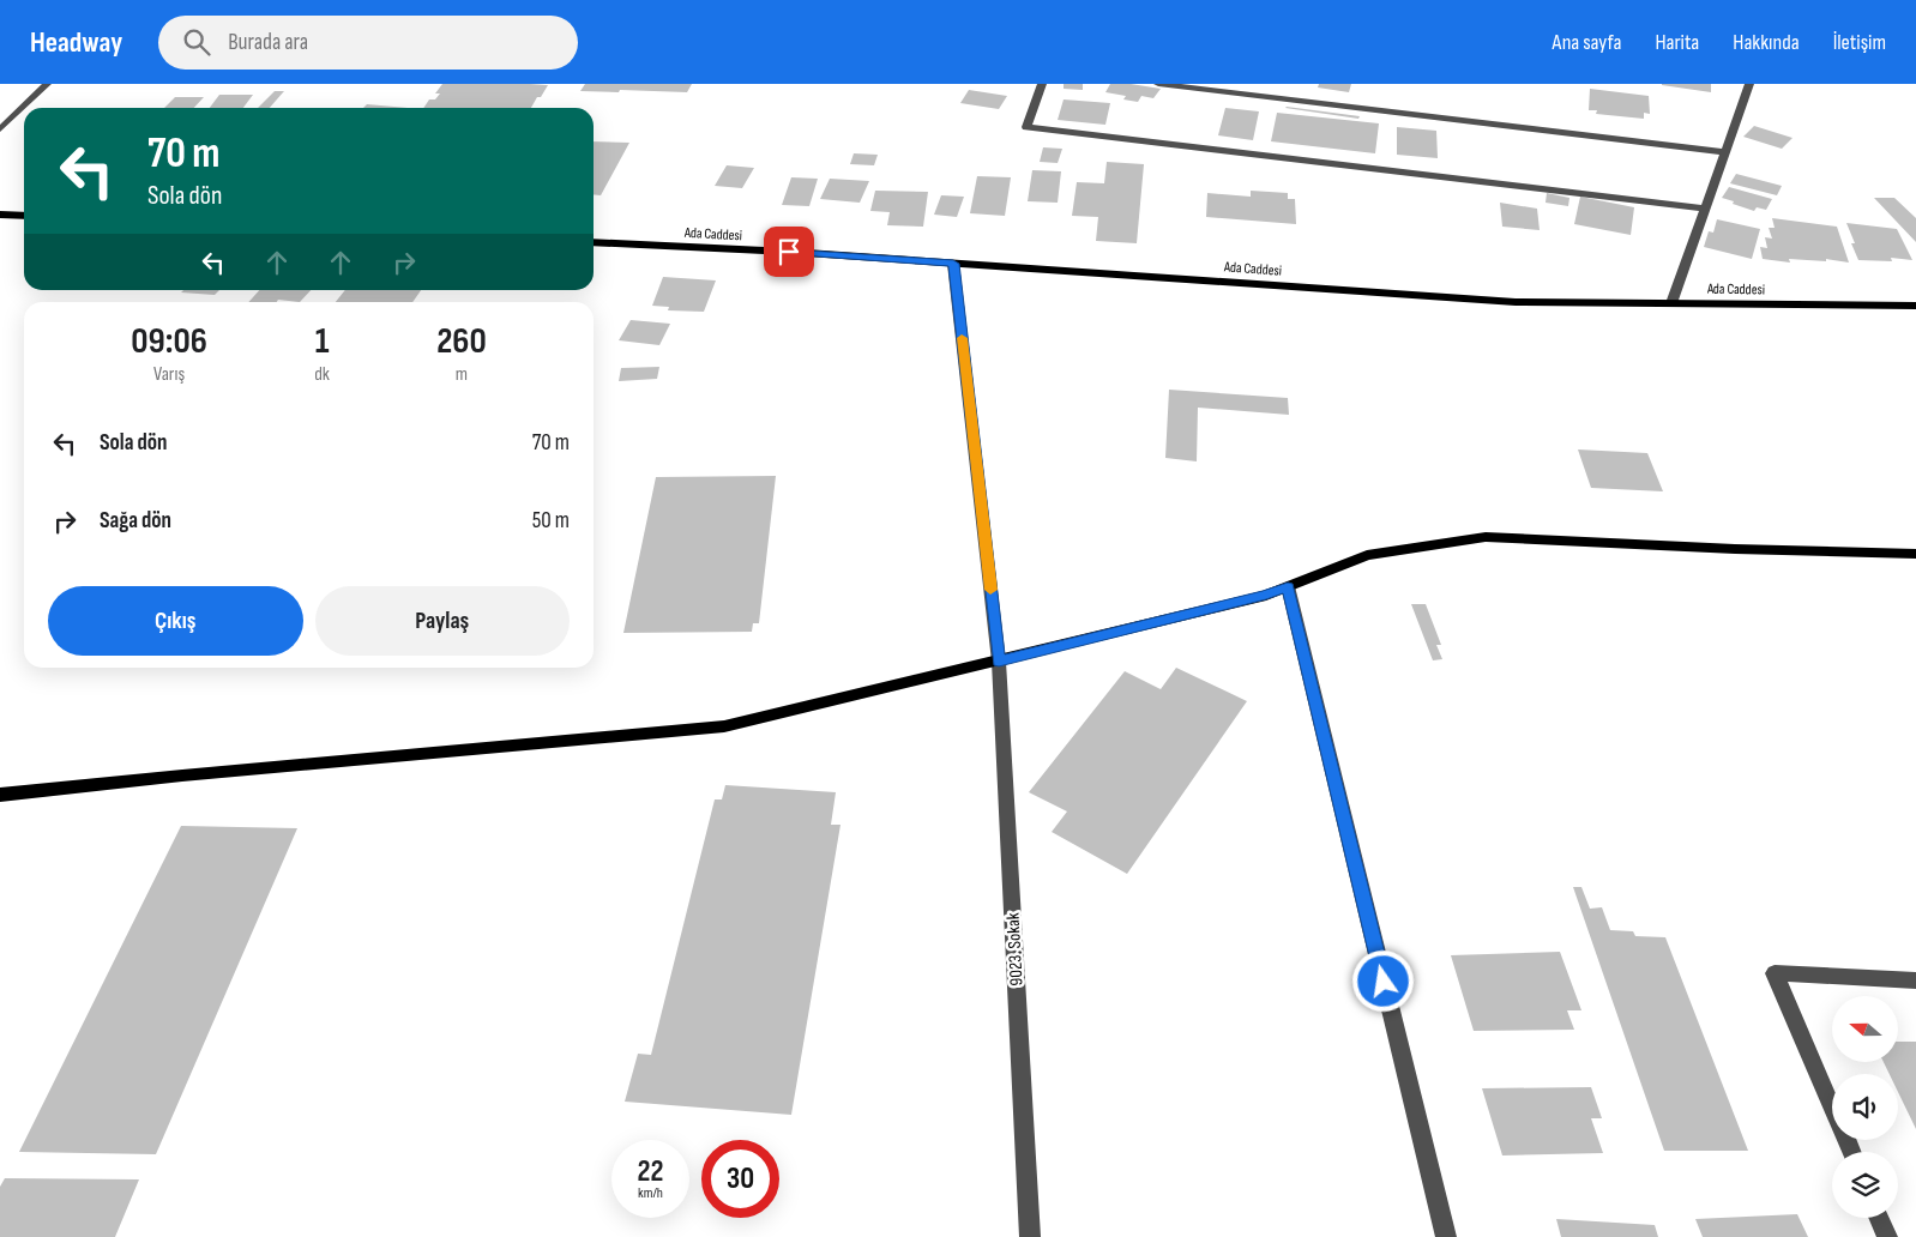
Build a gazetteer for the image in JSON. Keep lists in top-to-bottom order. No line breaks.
{"streets":{"main road":["Ada Caddesi"],"street":["9023. Sokak"]},"crossings":[["Ada Caddesi","9023. Sokak"]],"north":"left","page":{"header":"Headway","search":"Burada ara","nav":["Ana sayfa","Harita","Hakkında","İletişim"],"turn":["70 m","Sola dön"],"eta":["09:06","Varış","1","dk","260","m"],"list":[{"name":"Sola dön","value":"70 m"},{"name":"Sağa dön","value":"50 m"}],"buttons":["Çıkış","Paylaş"],"speed":"22 km/h","limit":"30"}}
